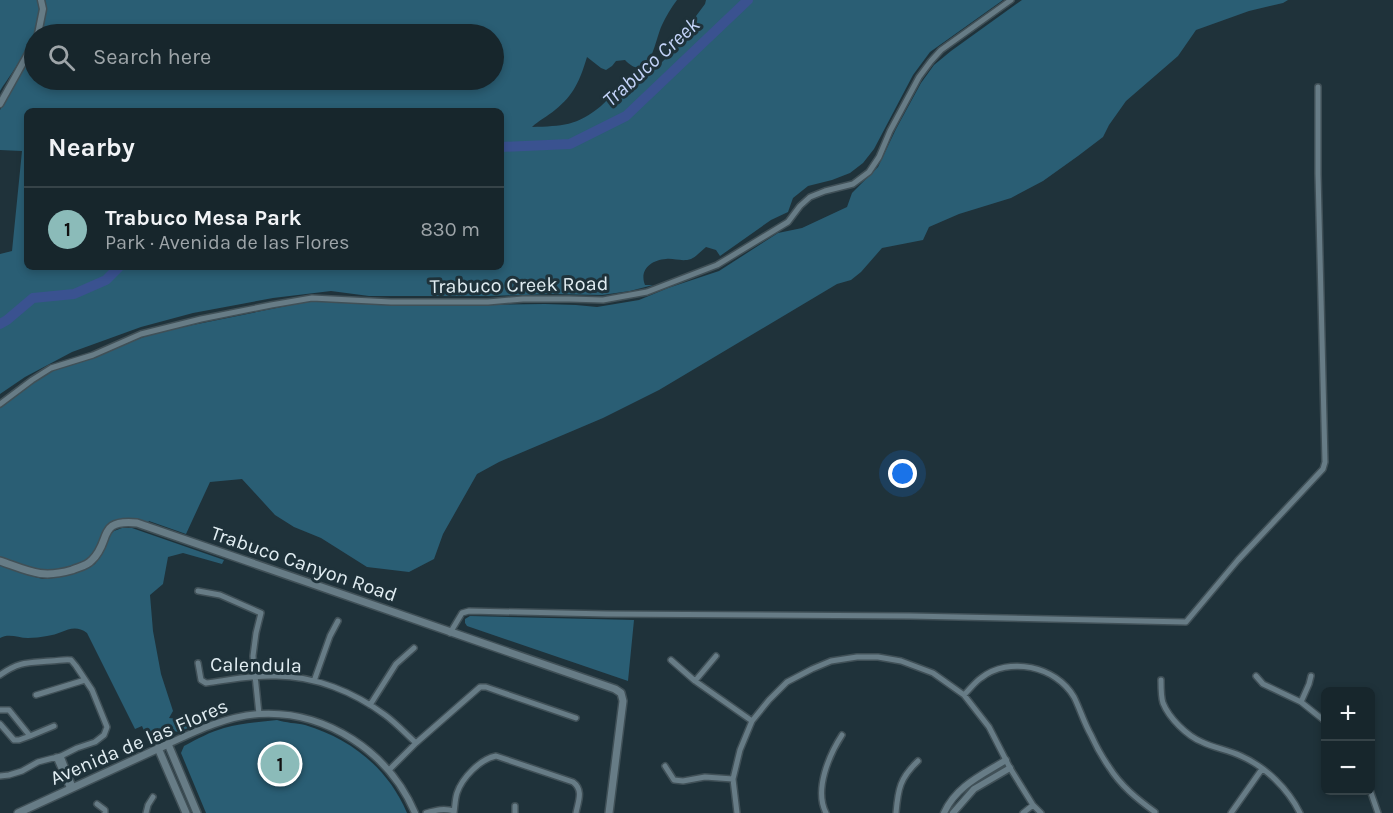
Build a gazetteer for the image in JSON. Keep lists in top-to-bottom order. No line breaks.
{"streets":{"main road":["Trabuco Canyon Road","Avenida de las Flores"],"street":["Trabuco Creek Road","Calendula"]},"water":["Trabuco Creek"],"page":{"search":"Search here","heading":"Nearby","list":[{"mark":"1","name":"Trabuco Mesa Park","note":"Park · Avenida de las Flores","value":"830 m"}],"map_buttons":["+","−"],"pins":"1"}}
